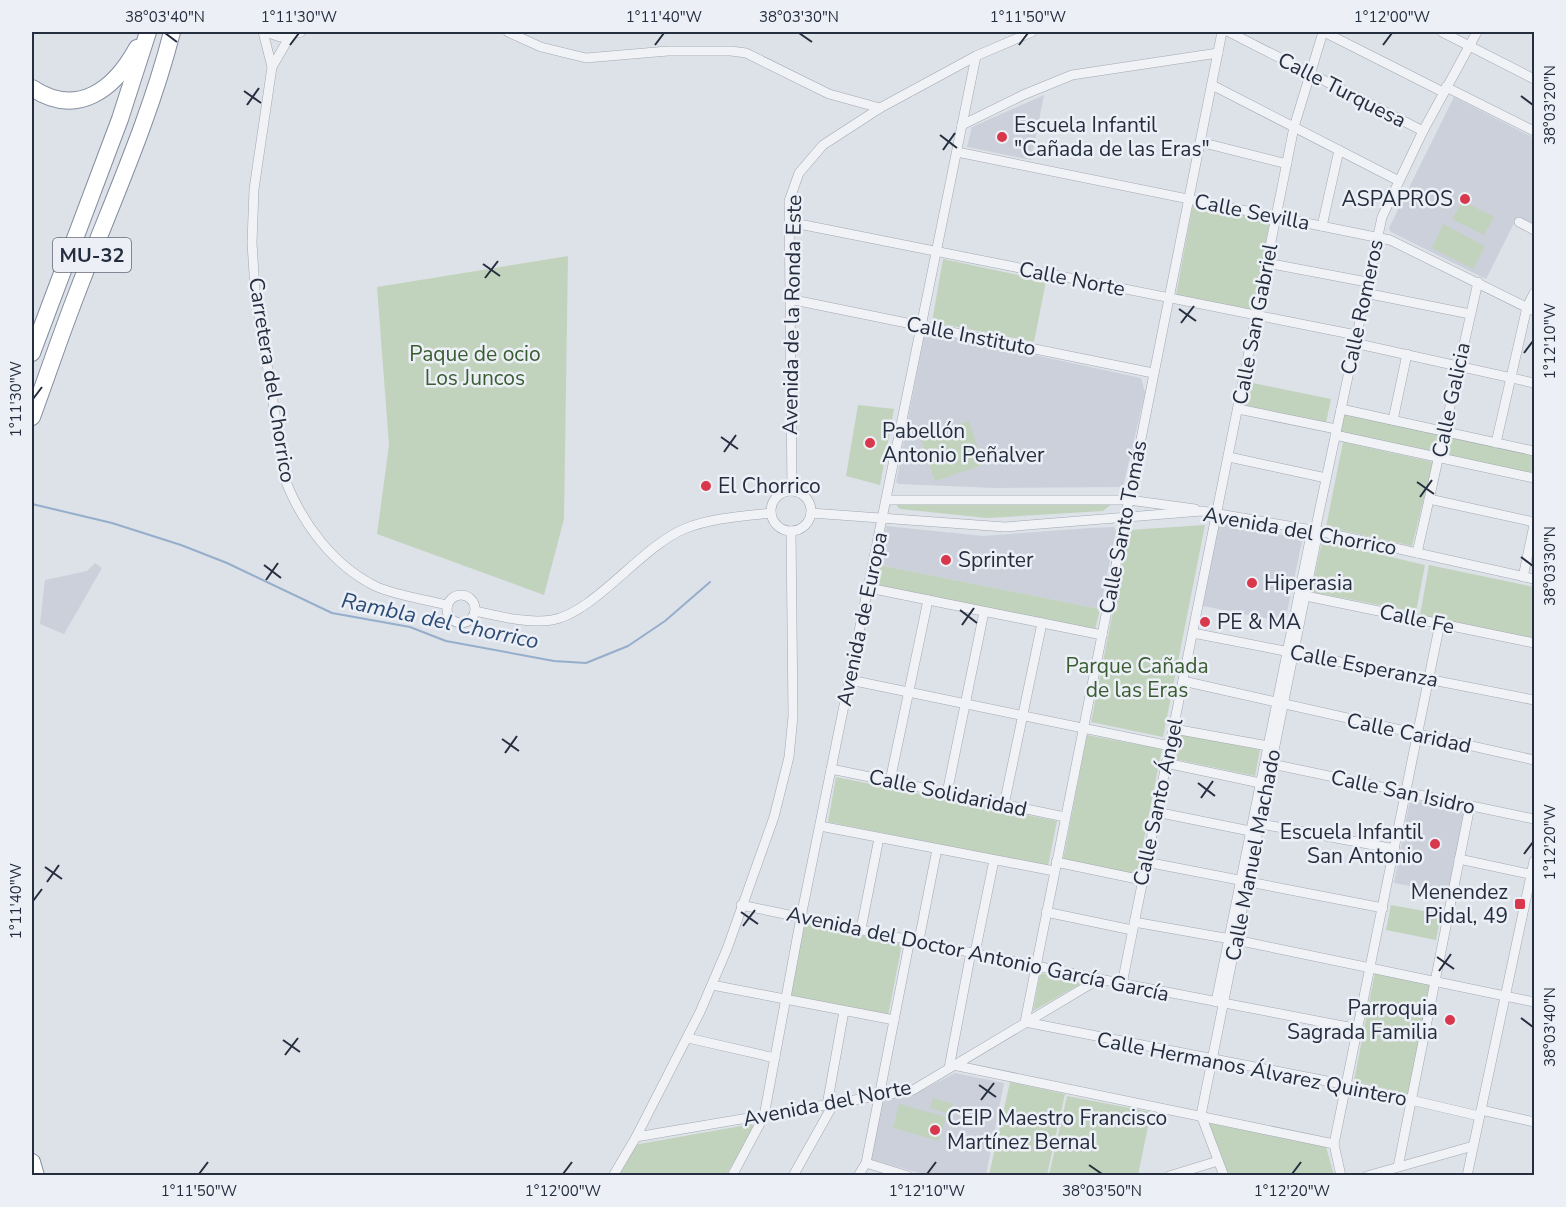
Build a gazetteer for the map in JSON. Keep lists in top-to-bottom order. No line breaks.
{"streets":{"highway":["MU-32"],"street":["Calle Turquesa","Calle Sevilla","Calle Norte","Calle Romeros","Avenida de la Ronda Este","Calle San Gabriel","Calle Instituto","Carretera del Chorrico","Calle Galicia","Calle Santo Tomás","Avenida del Chorrico","Avenida de Europa","Calle Fe","Calle Esperanza","Calle Caridad","Calle San Isidro","Calle Solidaridad","Calle Santo Ángel","Calle Manuel Machado","Avenida del Doctor Antonio García García","Calle Hermanos Álvarez Quintero","Avenida del Norte"]},"crossings":[["Calle Turquesa","Calle Romeros"],["Calle Turquesa","Calle San Gabriel"],["Calle Sevilla","Calle Romeros"],["Calle Sevilla","Calle San Gabriel"],["Calle Sevilla","Calle Galicia"],["Calle Sevilla","Calle Santo Tomás"],["Calle Sevilla","Avenida de Europa"],["Calle Norte","Calle Romeros"],["Calle Norte","Avenida de la Ronda Este"],["Calle Norte","Calle San Gabriel"],["Calle Norte","Calle Galicia"],["Calle Norte","Calle Santo Tomás"],["Calle Norte","Avenida de Europa"],["Calle Romeros","Avenida del Chorrico"],["Calle Romeros","Calle Manuel Machado"],["Avenida de la Ronda Este","Calle Instituto"],["Avenida de la Ronda Este","Avenida del Chorrico"],["Avenida de la Ronda Este","Avenida de Europa"],["Calle San Gabriel","Avenida del Chorrico"],["Calle San Gabriel","Calle Santo Ángel"],["Calle Instituto","Calle Santo Tomás"],["Calle Instituto","Avenida de Europa"],["Calle Galicia","Avenida del Chorrico"],["Calle Santo Tomás","Avenida del Chorrico"],["Calle Santo Tomás","Calle Solidaridad"],["Calle Santo Tomás","Avenida del Doctor Antonio García García"],["Calle Santo Tomás","Calle Hermanos Álvarez Quintero"],["Calle Santo Tomás","Avenida del Norte"],["Avenida del Chorrico","Avenida de Europa"],["Avenida del Chorrico","Calle Santo Ángel"],["Avenida del Chorrico","Calle Manuel Machado"],["Avenida de Europa","Calle Solidaridad"],["Avenida de Europa","Avenida del Doctor Antonio García García"],["Avenida de Europa","Avenida del Norte"],["Calle Fe","Calle Manuel Machado"],["Calle Esperanza","Calle Santo Ángel"],["Calle Esperanza","Calle Manuel Machado"],["Calle Caridad","Calle Santo Ángel"],["Calle Caridad","Calle Manuel Machado"],["Calle San Isidro","Calle Manuel Machado"],["Calle Santo Ángel","Avenida del Doctor Antonio García García"],["Calle Manuel Machado","Avenida del Doctor Antonio García García"],["Calle Manuel Machado","Calle Hermanos Álvarez Quintero"],["Avenida del Doctor Antonio García García","Avenida del Norte"],["Calle Hermanos Álvarez Quintero","Avenida del Norte"]],"water":["Rambla del Chorrico"],"parks":["Paque de ocio Los Juncos","Parque Cañada de las Eras"],"places":{"other":["Escuela Infantil \"Cañada de las Eras\"","ASPAPROS","Pabellón Antonio Peñalver","El Chorrico","Sprinter","Hiperasia","PE & MA","Escuela Infantil San Antonio","Parroquia Sagrada Familia","CEIP Maestro Francisco Martínez Bernal"],"transit":["Menendez Pidal, 49"]},"coordinates":["38°03'40\"N","1°11'30\"W","1°11'40\"W","38°03'30\"N","1°11'50\"W","1°12'00\"W","38°03'20\"N","1°12'10\"W","1°12'20\"W","38°03'50\"N"]}
